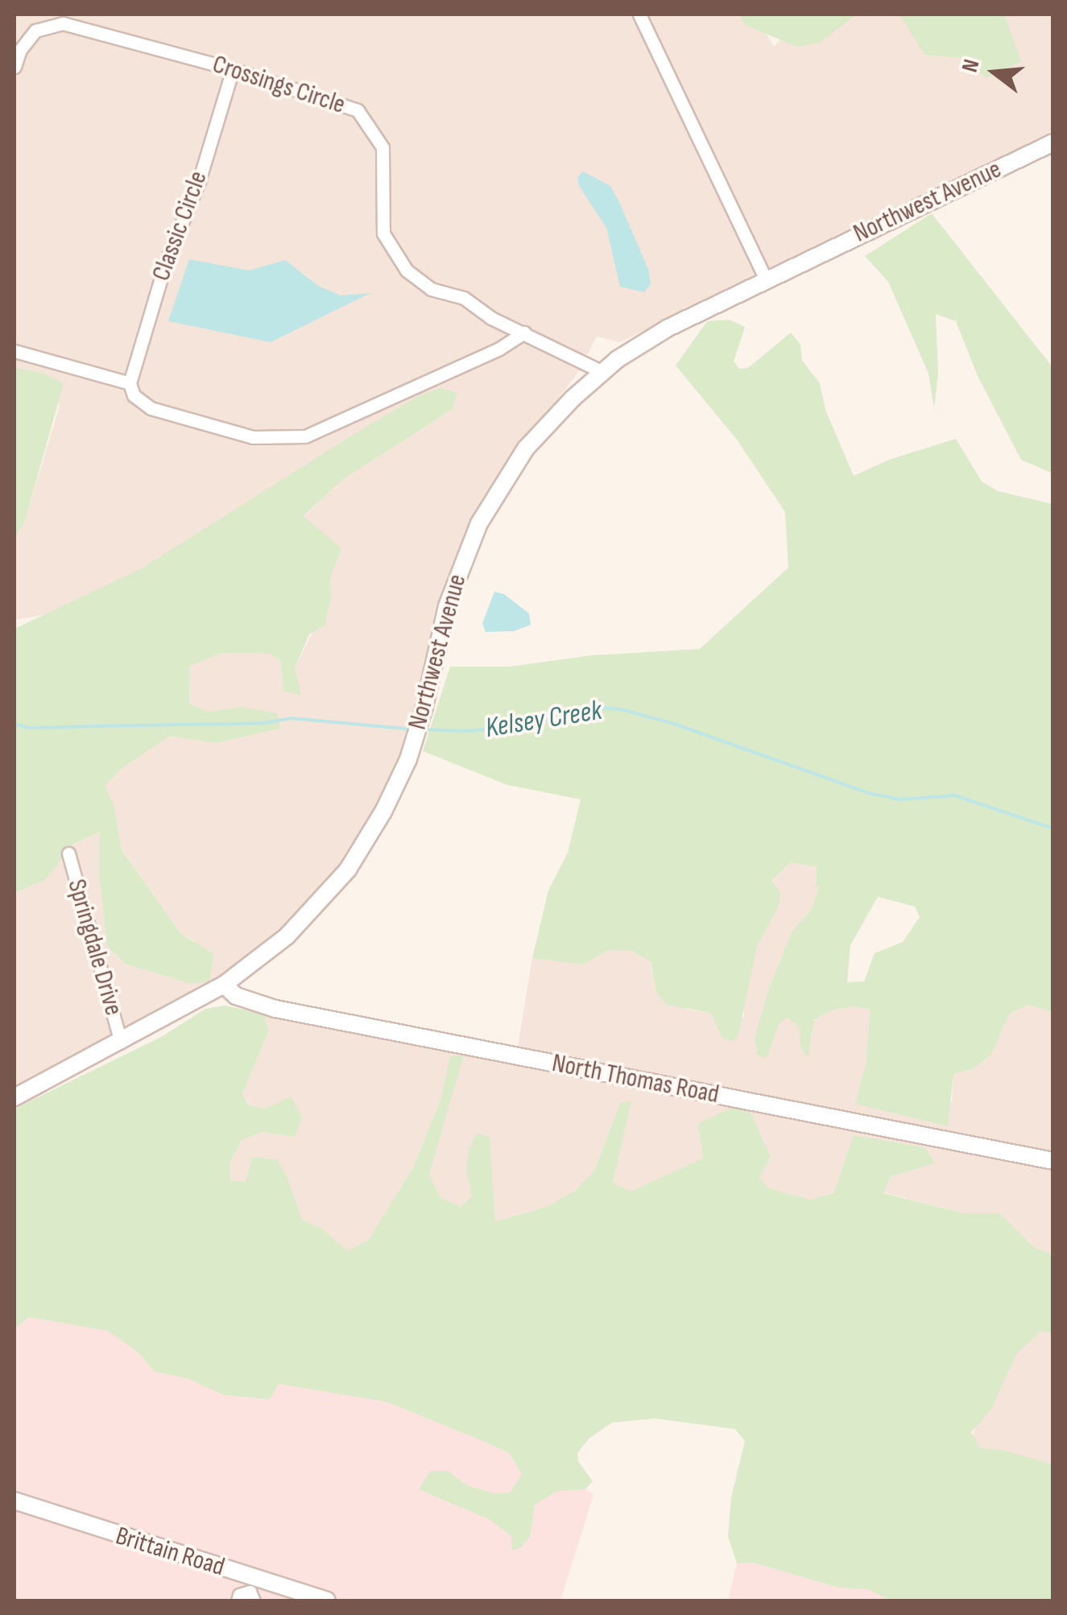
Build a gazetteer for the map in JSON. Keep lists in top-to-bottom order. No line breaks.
{"streets":{"street":["Crossings Circle","Northwest Avenue","Classic Circle","Springdale Drive","North Thomas Road","Brittain Road"]},"crossings":[["Crossings Circle","Northwest Avenue"],["Crossings Circle","Classic Circle"],["Northwest Avenue","Springdale Drive"],["Northwest Avenue","North Thomas Road"]],"water":["Kelsey Creek"],"north":"left"}
